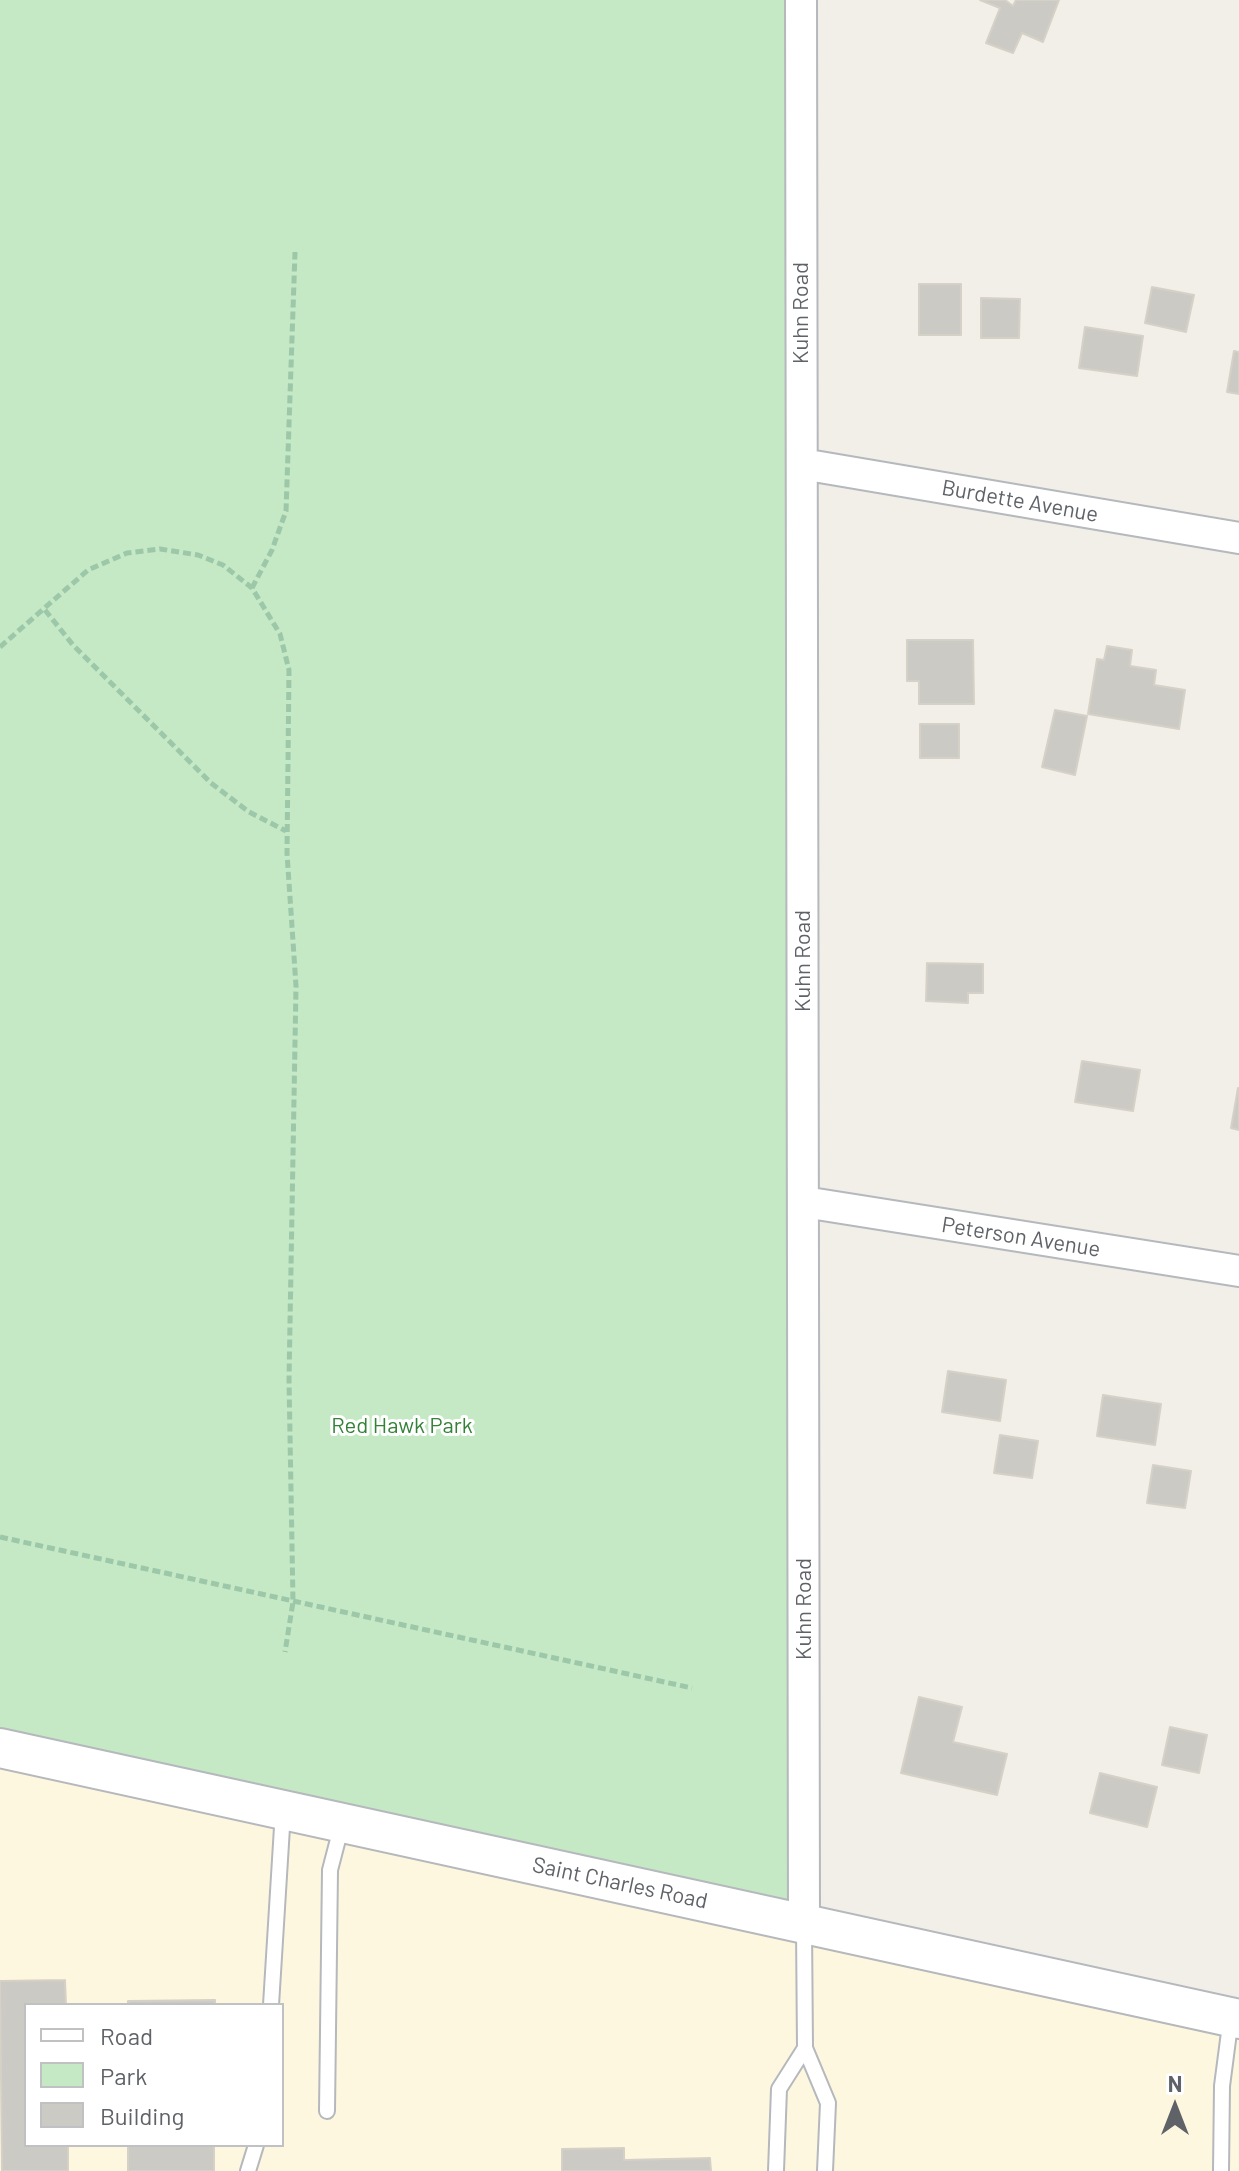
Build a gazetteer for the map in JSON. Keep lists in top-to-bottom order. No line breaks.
{"streets":{"street":["Kuhn Road","Burdette Avenue","Peterson Avenue","Saint Charles Road"]},"crossings":[["Kuhn Road","Burdette Avenue"],["Kuhn Road","Peterson Avenue"],["Kuhn Road","Saint Charles Road"]],"parks":["Red Hawk Park"],"legend":["Road","Park","Building"],"north":"top"}
